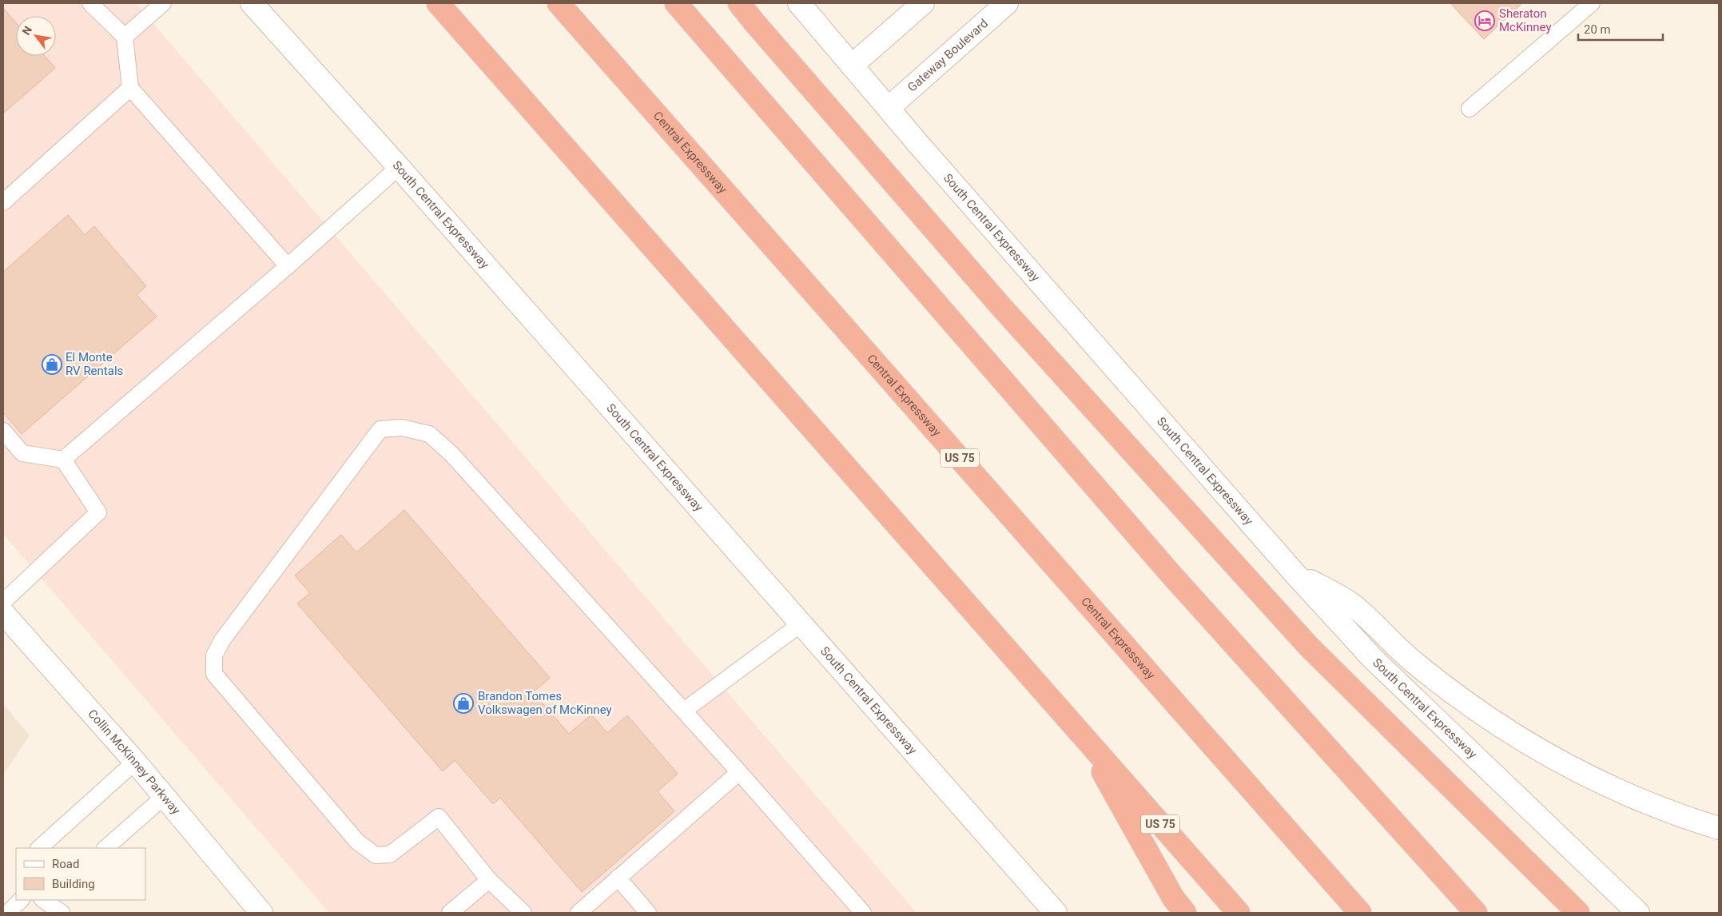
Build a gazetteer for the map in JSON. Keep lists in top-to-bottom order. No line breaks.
{"streets":{"highway":["Central Expressway","US 75"],"main road":["Gateway Boulevard","South Central Expressway","Collin McKinney Parkway"]},"crossings":[["Gateway Boulevard","South Central Expressway"]],"places":{"hotel":["Sheraton McKinney"],"shop":["El Monte RV Rentals","Brandon Tomes Volkswagen of McKinney"]},"legend":["Road","Building"],"scale_bar":"20 m","north":"top left"}
